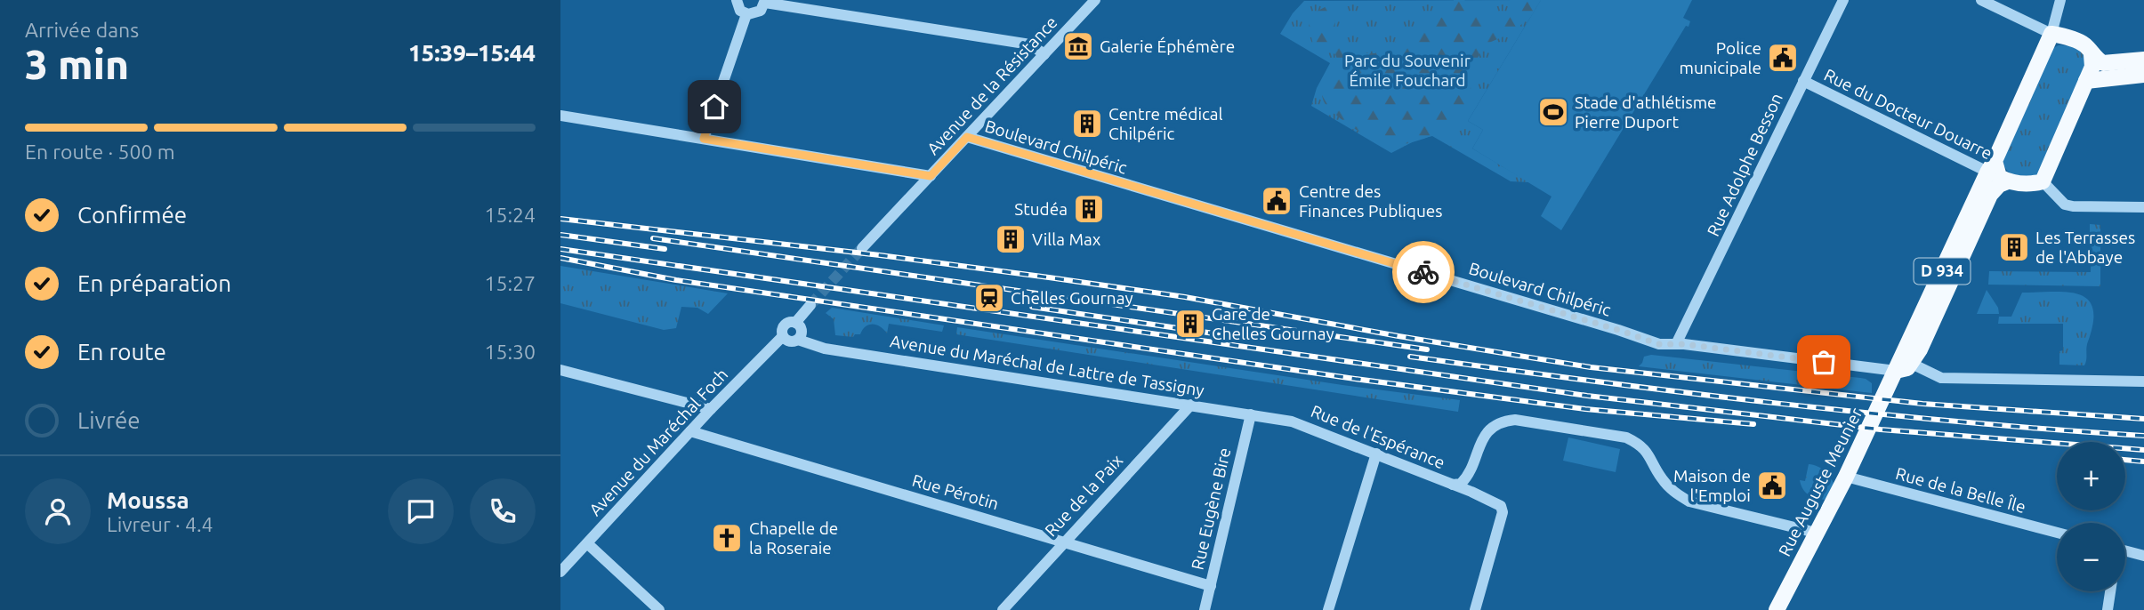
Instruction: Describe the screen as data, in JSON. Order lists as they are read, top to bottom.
{
  "streets": {
    "main road": ["D 934", "Rue Auguste Meunier"],
    "street": [
      "Avenue de la Résistance",
      "Rue du Docteur Douarre",
      "Boulevard Chilpéric",
      "Rue Adolphe Besson",
      "Avenue du Maréchal de Lattre de Tassigny",
      "Rue de l'Espérance",
      "Avenue du Maréchal Foch",
      "Rue de la Belle Île",
      "Rue Pérotin",
      "Rue de la Paix",
      "Rue Eugène Bire"
    ]
  },
  "crossings": [
    ["Avenue de la Résistance", "Boulevard Chilpéric"],
    ["Rue du Docteur Douarre", "Rue Adolphe Besson"],
    ["Rue du Docteur Douarre", "D 934"],
    ["Boulevard Chilpéric", "Rue Adolphe Besson"],
    ["Boulevard Chilpéric", "D 934"],
    ["Boulevard Chilpéric", "Rue Auguste Meunier"],
    ["D 934", "Rue Auguste Meunier"],
    ["Avenue du Maréchal de Lattre de Tassigny", "Rue de l'Espérance"],
    ["Avenue du Maréchal de Lattre de Tassigny", "Avenue du Maréchal Foch"],
    ["Avenue du Maréchal de Lattre de Tassigny", "Rue de la Paix"],
    ["Avenue du Maréchal de Lattre de Tassigny", "Rue Eugène Bire"],
    ["Avenue du Maréchal Foch", "Rue Pérotin"],
    ["Rue Auguste Meunier", "Rue de la Belle Île"],
    ["Rue Pérotin", "Rue de la Paix"],
    ["Rue Pérotin", "Rue Eugène Bire"]
  ],
  "parks": ["Parc du Souvenir Émile Fouchard"],
  "places": {
    "museum": ["Galerie Éphémère"],
    "public building": ["Police municipale", "Centre des Finances Publiques", "Maison de l'Emploi"],
    "sports": ["Stade d'athlétisme Pierre Duport"],
    "building": [
      "Centre médical Chilpéric",
      "Studéa",
      "Villa Max",
      "Les Terrasses de l'Abbaye",
      "Gare de Chelles Gournay"
    ],
    "station": ["Chelles Gournay"],
    "church": ["Chapelle de la Roseraie"]
  },
  "page": {
    "heading": ["3 min", "Arrivée dans", "15:39–15:44"],
    "panel": ["Moussa", "Livreur · 4.4"],
    "bar": "En route · 500 m",
    "list": [
      ["Confirmée", "15:24"],
      ["En préparation", "15:27"],
      ["En route", "15:30"],
      "Livrée"
    ],
    "map_buttons": ["+", "−"]
  }
}
